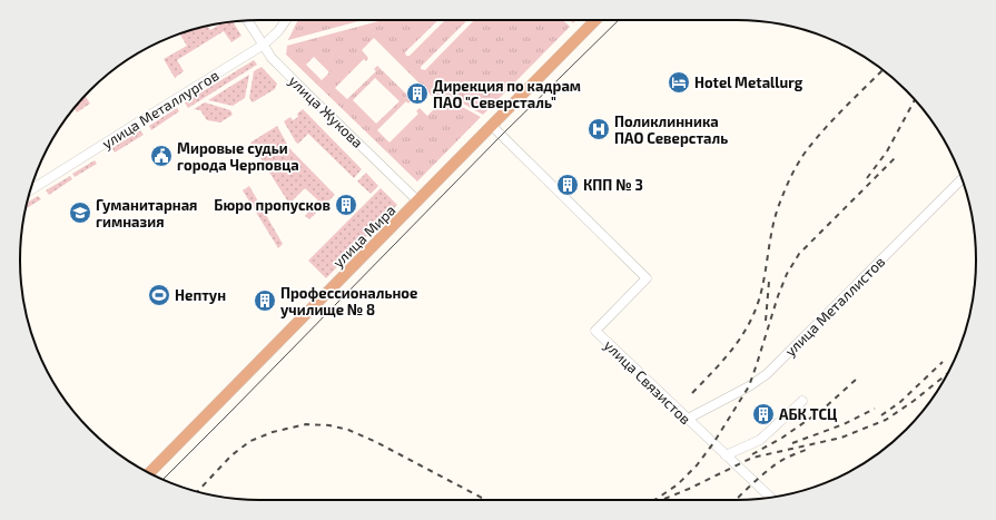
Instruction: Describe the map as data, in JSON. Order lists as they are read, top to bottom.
{
  "streets": {
    "main road": ["улица Мира"],
    "street": [
      "улица Металлургов",
      "улица Жукова",
      "улица Металлистов",
      "улица Связистов"
    ]
  },
  "crossings": [
    ["улица Металлургов", "улица Жукова"],
    ["улица Жукова", "улица Мира"],
    ["улица Мира", "улица Связистов"],
    ["улица Металлистов", "улица Связистов"]
  ],
  "places": {
    "hotel": ["Hotel Metallurg"],
    "building": [
      "Дирекция по кадрам ПАО \"Северсталь\"",
      "КПП № 3",
      "Бюро пропусков",
      "Профессиональное училище № 8",
      "АБК ТСЦ"
    ],
    "hospital": ["Поликлинника ПАО Северсталь"],
    "public building": ["Мировые судьи города Черповца"],
    "school or university": ["Гуманитарная гимназия"],
    "sports": ["Нептун"]
  }
}
